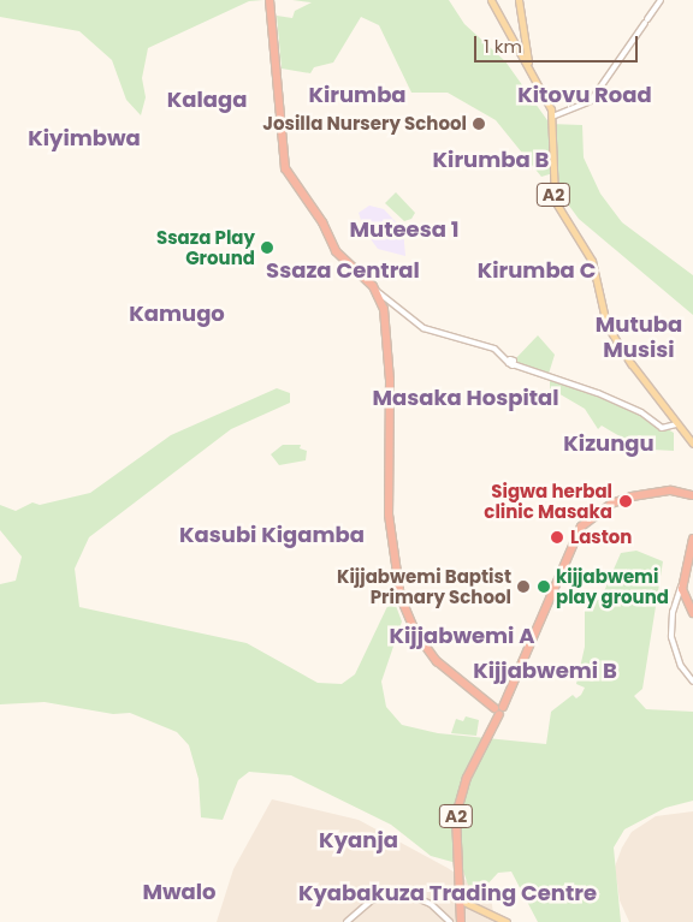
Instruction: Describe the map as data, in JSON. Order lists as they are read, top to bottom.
{
  "streets": {
    "highway": ["A2"]
  },
  "districts": [
    "Kirumba",
    "Kitovu Road",
    "Kalaga",
    "Kiyimbwa",
    "Kirumba B",
    "Muteesa 1",
    "Ssaza Central",
    "Kirumba C",
    "Kamugo",
    "Mutuba Musisi",
    "Masaka Hospital",
    "Kizungu",
    "Kasubi Kigamba",
    "Kijjabwemi A",
    "Kijjabwemi B",
    "Kyanja",
    "Mwalo",
    "Kyabakuza Trading Centre"
  ],
  "places": [
    "Josilla Nursery School",
    "Ssaza Play Ground",
    "Sigwa herbal clinic Masaka",
    "Laston",
    "Kijjabwemi Baptist Primary School",
    "kijjabwemi play ground"
  ],
  "scale_bar": "1 km"
}
